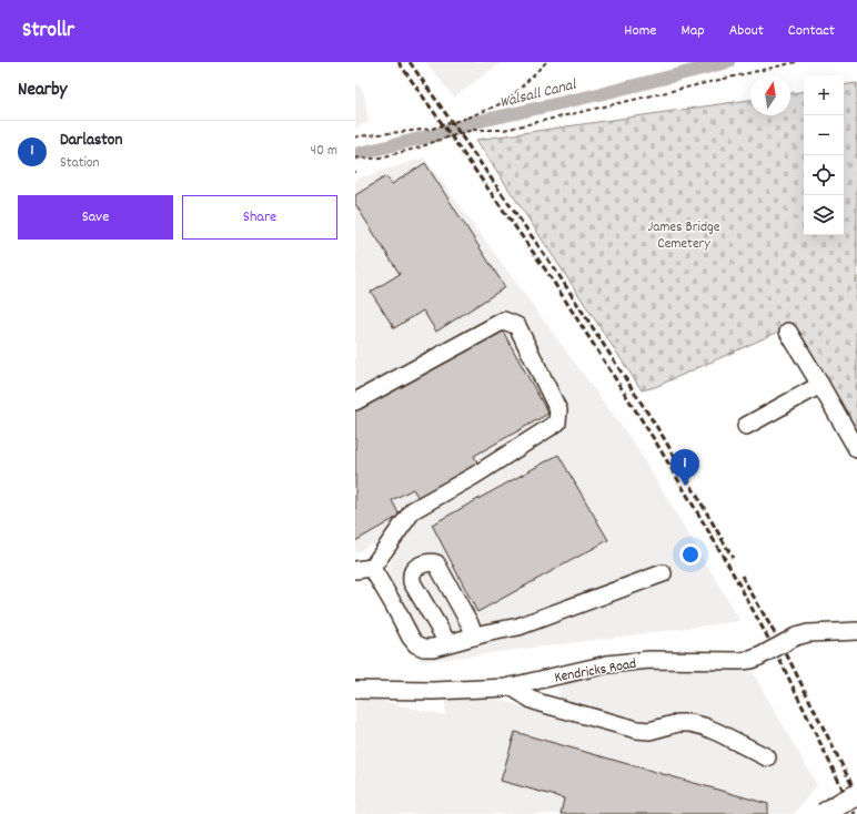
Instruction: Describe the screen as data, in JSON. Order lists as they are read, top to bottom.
{
  "streets": {
    "street": ["Kendricks Road"]
  },
  "water": ["Walsall Canal"],
  "parks": ["James Bridge Cemetery"],
  "north": "top",
  "page": {
    "header": "Strollr",
    "nav": [
      "Home",
      "Map",
      "About",
      "Contact"
    ],
    "heading": "Nearby",
    "map_buttons": ["+", "−"],
    "list": [
      {
        "mark": "1",
        "name": "Darlaston",
        "note": "Station",
        "value": "40 m"
      }
    ],
    "buttons": ["Save", "Share"],
    "pins": "1"
  }
}
